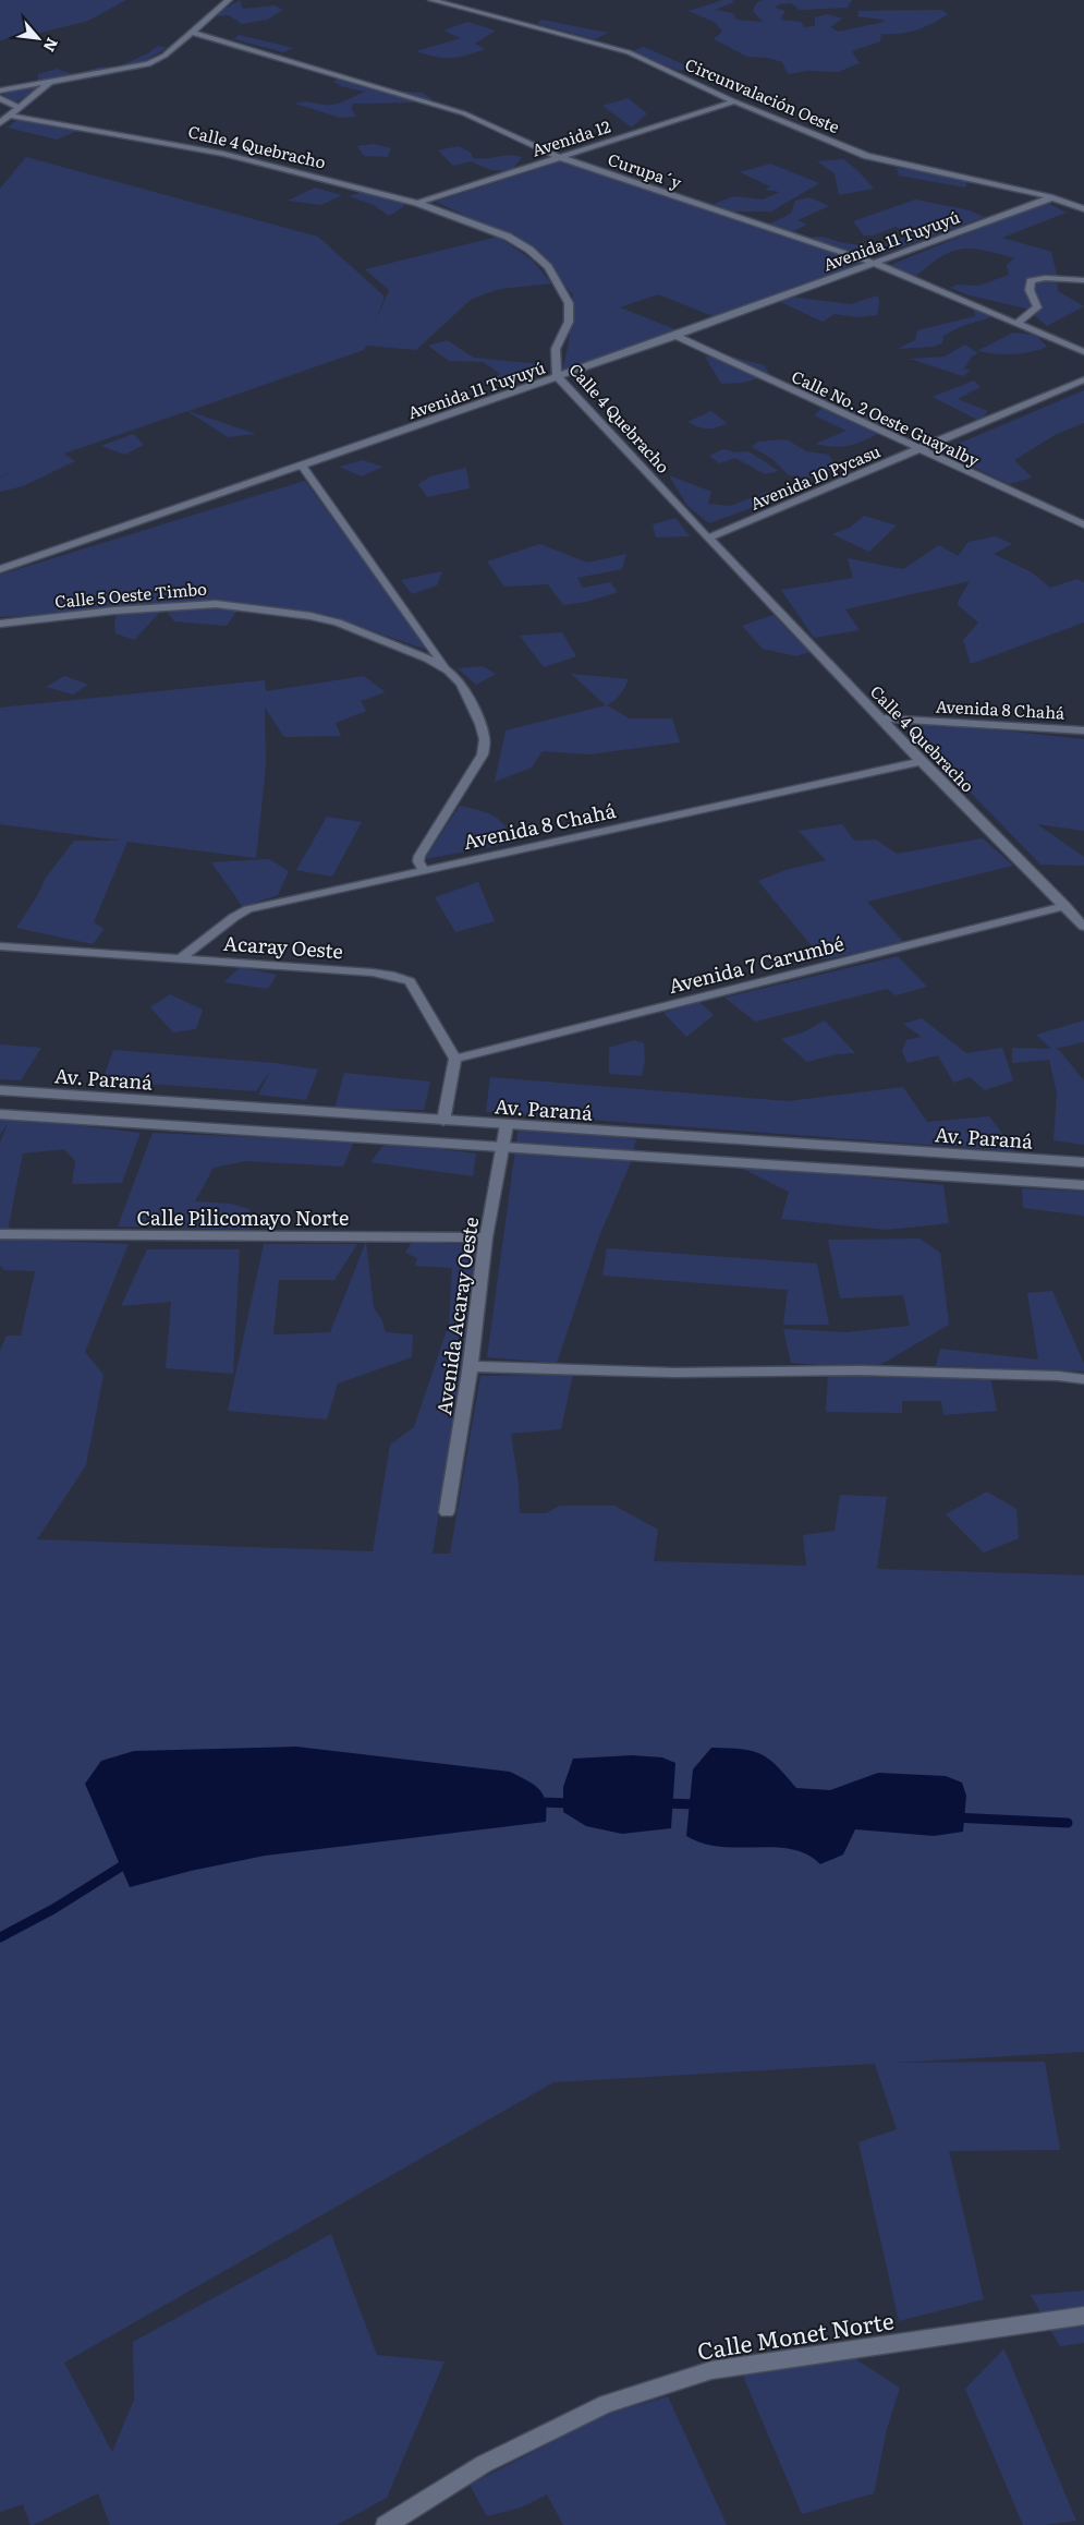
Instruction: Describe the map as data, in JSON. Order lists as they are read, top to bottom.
{
  "streets": {
    "street": [
      "Circunvalación Oeste",
      "Avenida 12",
      "Calle 4 Quebracho",
      "Curupa´y",
      "Avenida 11 Tuyuyú",
      "Calle No. 2 Oeste Guayalby",
      "Avenida 10 Pycasu",
      "Calle 5 Oeste Timbo",
      "Avenida 8 Chahá",
      "Acaray Oeste",
      "Avenida 7 Carumbé",
      "Av. Paraná",
      "Calle Pilicomayo Norte",
      "Avenida Acaray Oeste",
      "Calle Monet Norte"
    ]
  },
  "crossings": [
    ["Circunvalación Oeste", "Avenida 12"],
    ["Circunvalación Oeste", "Avenida 11 Tuyuyú"],
    ["Avenida 12", "Calle 4 Quebracho"],
    ["Avenida 12", "Curupa´y"],
    ["Calle 4 Quebracho", "Avenida 11 Tuyuyú"],
    ["Calle 4 Quebracho", "Avenida 10 Pycasu"],
    ["Calle 4 Quebracho", "Avenida 8 Chahá"],
    ["Calle 4 Quebracho", "Avenida 7 Carumbé"],
    ["Curupa´y", "Avenida 11 Tuyuyú"],
    ["Avenida 11 Tuyuyú", "Calle No. 2 Oeste Guayalby"],
    ["Calle No. 2 Oeste Guayalby", "Avenida 10 Pycasu"],
    ["Calle 5 Oeste Timbo", "Avenida 8 Chahá"],
    ["Avenida 8 Chahá", "Acaray Oeste"],
    ["Acaray Oeste", "Avenida 7 Carumbé"],
    ["Av. Paraná", "Avenida Acaray Oeste"],
    ["Calle Pilicomayo Norte", "Avenida Acaray Oeste"]
  ],
  "north": "bottom right"
}
